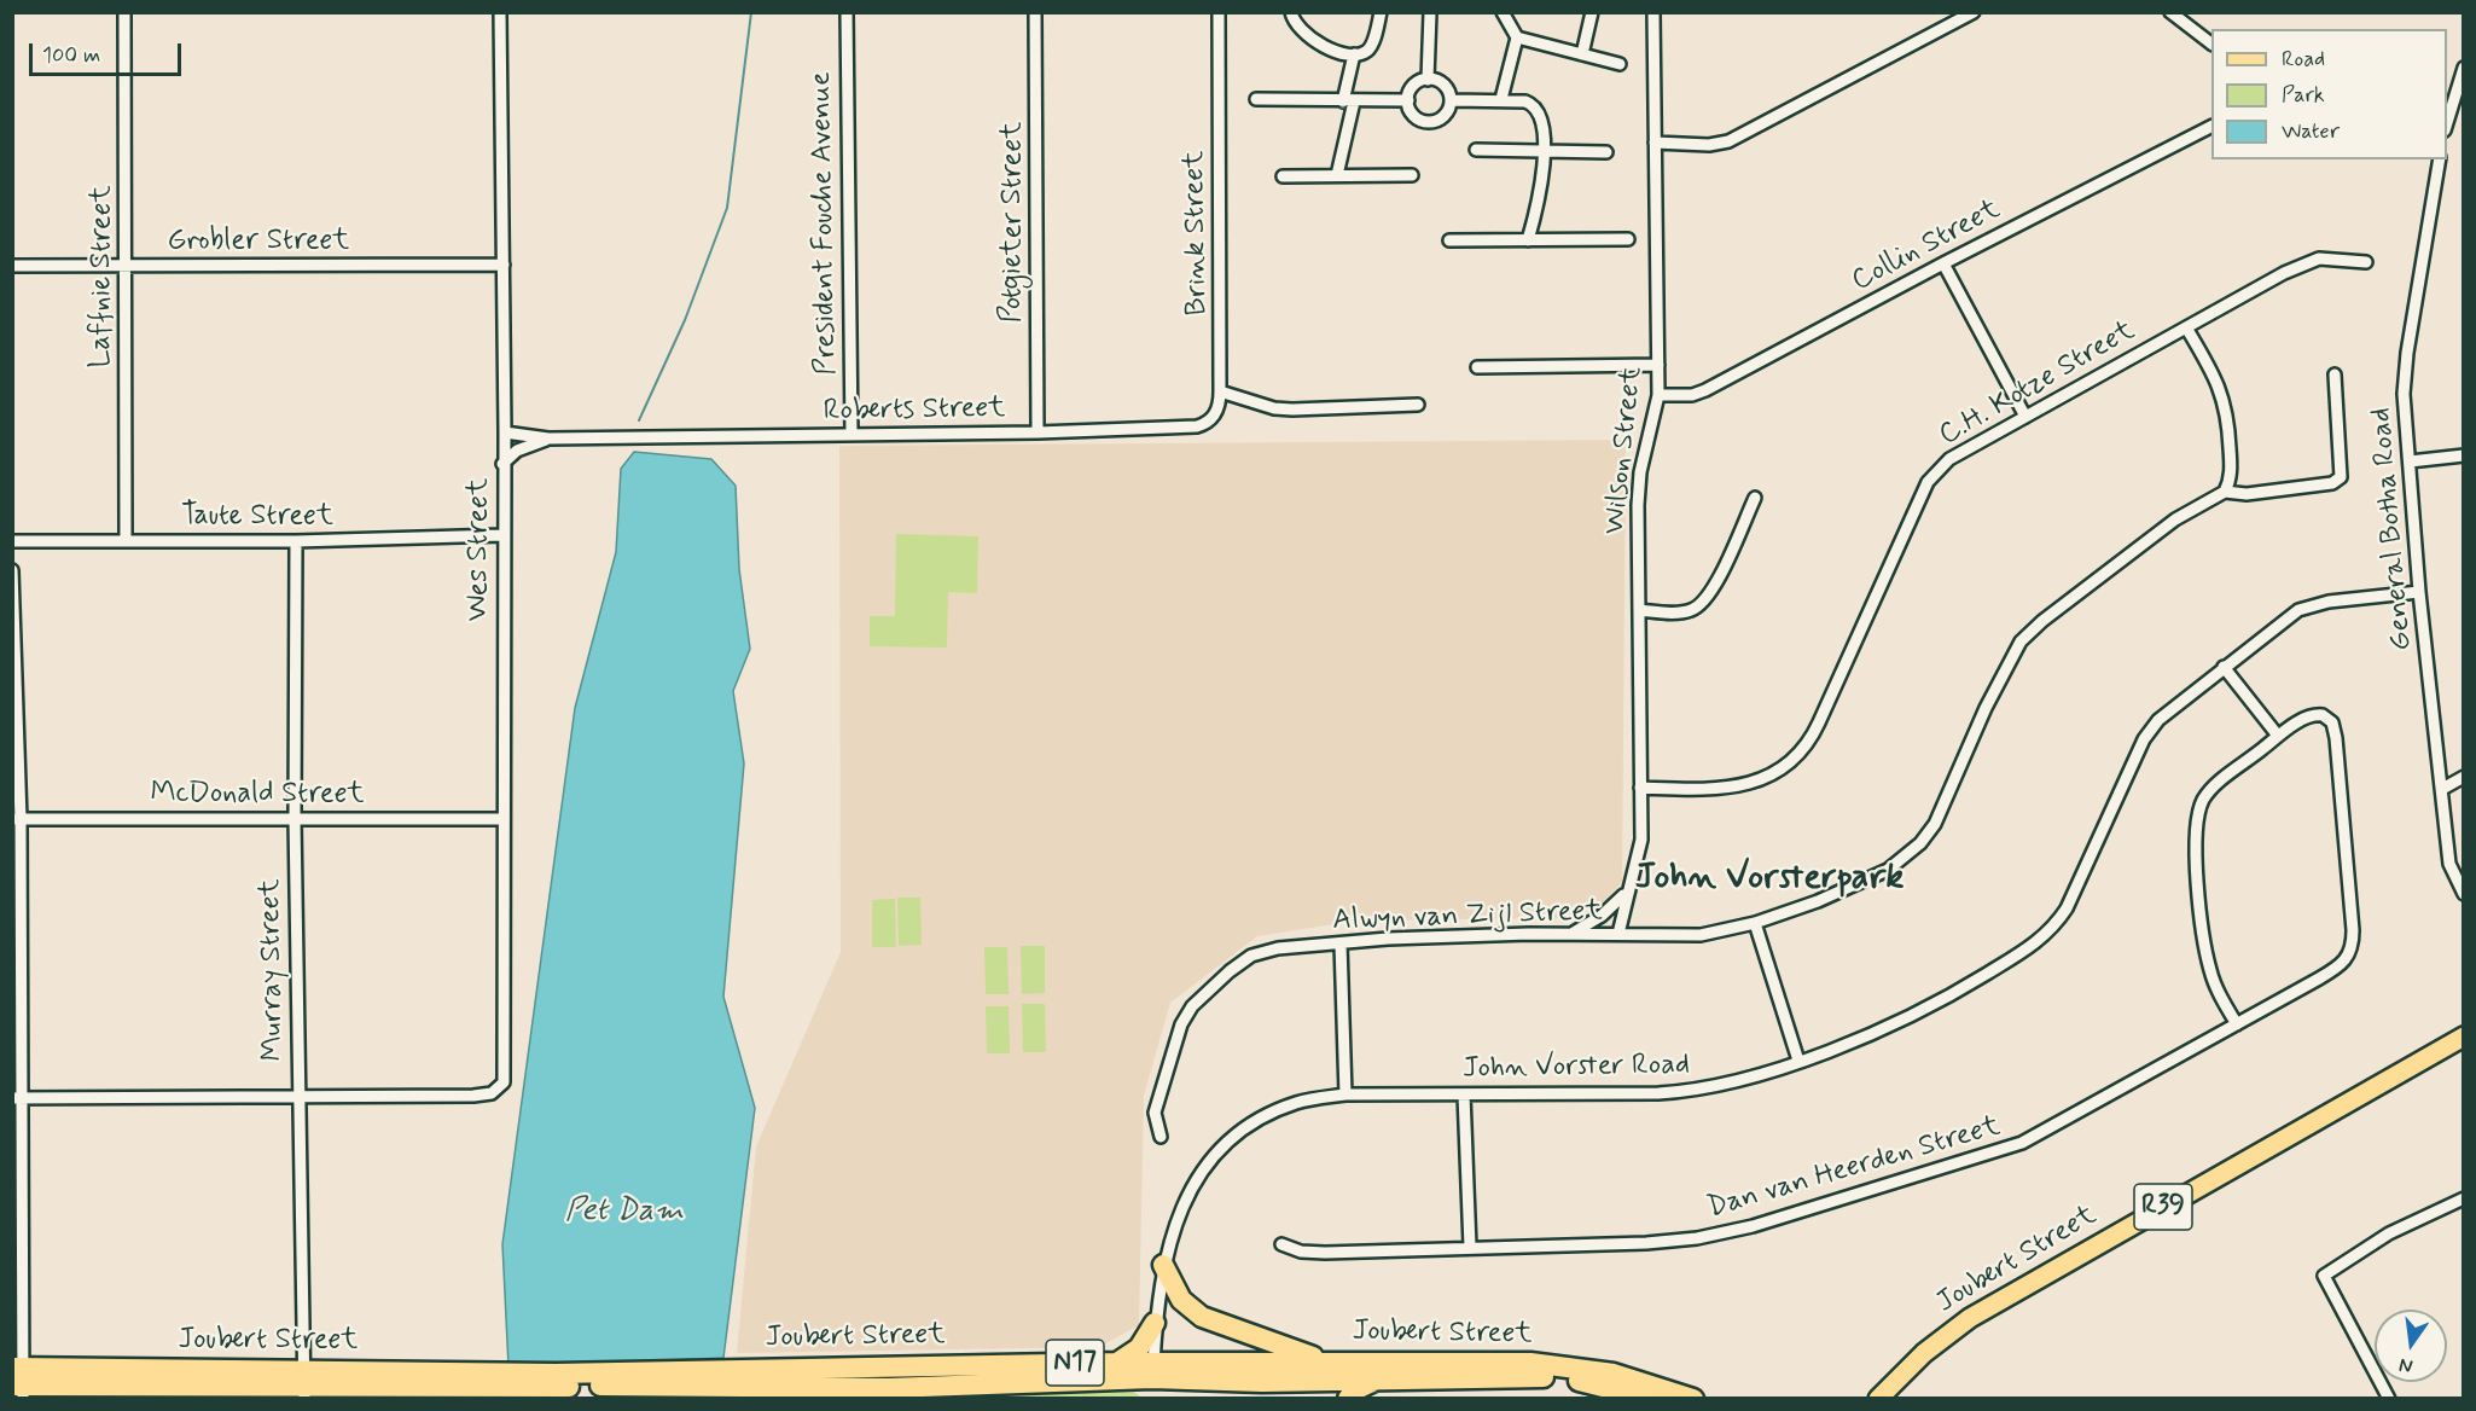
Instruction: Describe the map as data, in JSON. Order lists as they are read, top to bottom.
{
  "streets": {
    "highway": ["Joubert Street", "N17"],
    "main road": ["R39"],
    "street": [
      "Potgieter Street",
      "President Fouche Avenue",
      "Brink Street",
      "Grobler Street",
      "Collin Street",
      "Laffnie Street",
      "C.H. Kotze Street",
      "Roberts Street",
      "Wilson Street",
      "Taute Street",
      "General Botha Road",
      "Wes Street",
      "McDonald Street",
      "Alwyn van Zijl Street",
      "Murray Street",
      "John Vorster Road",
      "Dan van Heerden Street"
    ]
  },
  "crossings": [
    ["Potgieter Street", "Roberts Street"],
    ["President Fouche Avenue", "Roberts Street"],
    ["Brink Street", "Roberts Street"],
    ["Grobler Street", "Laffnie Street"],
    ["Grobler Street", "Wes Street"],
    ["Collin Street", "Wilson Street"],
    ["Laffnie Street", "Taute Street"],
    ["C.H. Kotze Street", "Wilson Street"],
    ["Wilson Street", "Alwyn van Zijl Street"],
    ["Taute Street", "Wes Street"],
    ["Taute Street", "Murray Street"],
    ["General Botha Road", "John Vorster Road"],
    ["Wes Street", "McDonald Street"],
    ["Wes Street", "Murray Street"],
    ["McDonald Street", "Murray Street"],
    ["Murray Street", "Joubert Street"],
    ["John Vorster Road", "Joubert Street"]
  ],
  "districts": ["John Vorsterpark"],
  "water": ["Pet Dam"],
  "legend": ["Road", "Park", "Water"],
  "scale_bar": "100 m",
  "north": "bottom"
}
